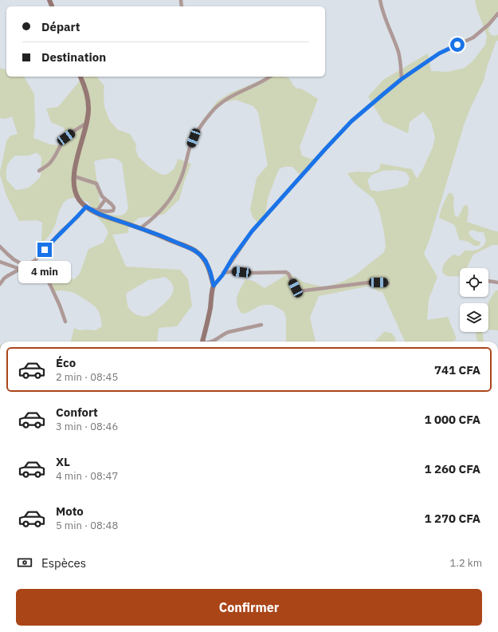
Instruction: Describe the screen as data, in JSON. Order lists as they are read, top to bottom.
{
  "page": {
    "banner": ["Départ", "Destination"],
    "bubble": "4 min",
    "list": [
      {
        "name": "Éco",
        "note": "2 min · 08:45",
        "value": "741 CFA"
      },
      {
        "name": "Confort",
        "note": "3 min · 08:46",
        "value": "1 000 CFA"
      },
      {
        "name": "XL",
        "note": "4 min · 08:47",
        "value": "1 260 CFA"
      },
      {
        "name": "Moto",
        "note": "5 min · 08:48",
        "value": "1 270 CFA"
      }
    ],
    "pay": ["Espèces", "1.2 km"],
    "buttons": "Confirmer"
  }
}
